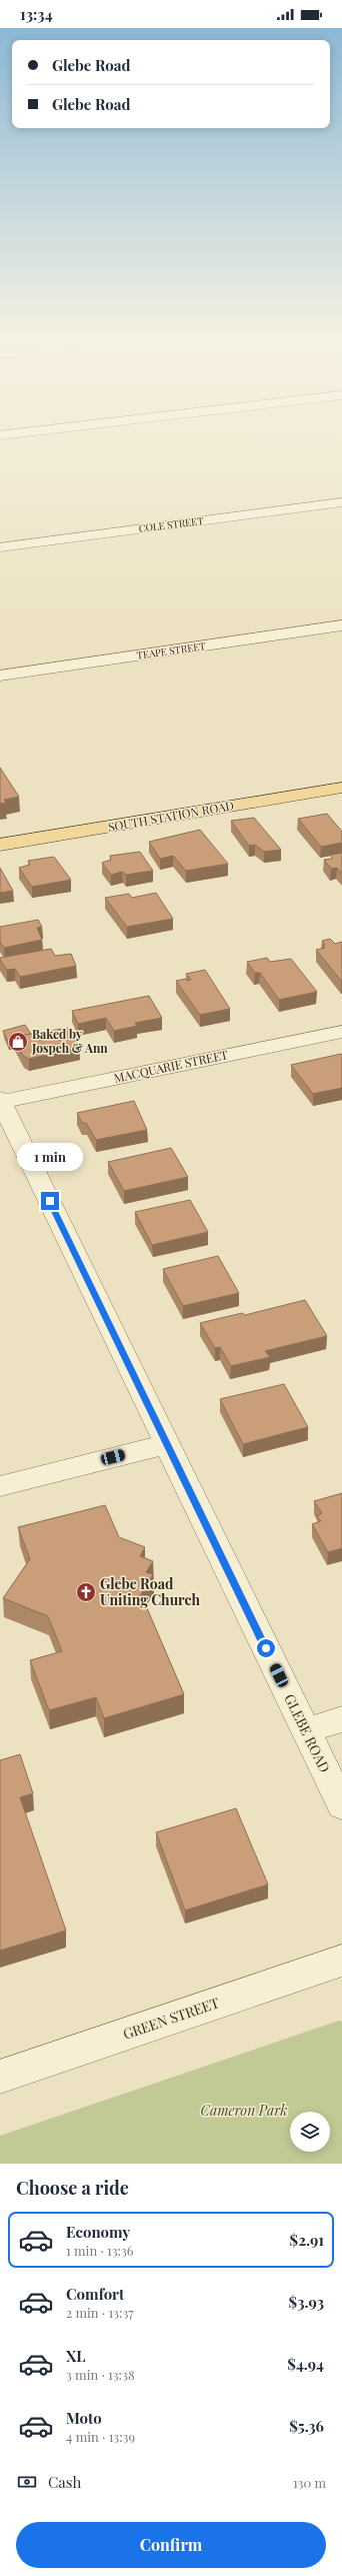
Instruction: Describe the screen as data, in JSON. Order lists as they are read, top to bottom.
{
  "streets": {
    "main road": ["SOUTH STATION ROAD"],
    "street": [
      "COLE STREET",
      "TEAPE STREET",
      "MACQUARIE STREET",
      "GLEBE ROAD",
      "GREEN STREET"
    ]
  },
  "crossings": [
    ["MACQUARIE STREET", "GLEBE ROAD"]
  ],
  "parks": ["Cameron Park"],
  "places": {
    "shop": ["Baked by Jospeh & Ann"],
    "church": ["Glebe Road Uniting Church"]
  },
  "page": {
    "status": "13:34",
    "banner": ["Glebe Road", "Glebe Road"],
    "bubble": "1 min",
    "heading": "Choose a ride",
    "list": [
      {
        "name": "Economy",
        "note": "1 min · 13:36",
        "value": "$2.91"
      },
      {
        "name": "Comfort",
        "note": "2 min · 13:37",
        "value": "$3.93"
      },
      {
        "name": "XL",
        "note": "3 min · 13:38",
        "value": "$4.94"
      },
      {
        "name": "Moto",
        "note": "4 min · 13:39",
        "value": "$5.36"
      }
    ],
    "pay": ["Cash", "130 m"],
    "buttons": "Confirm"
  }
}
